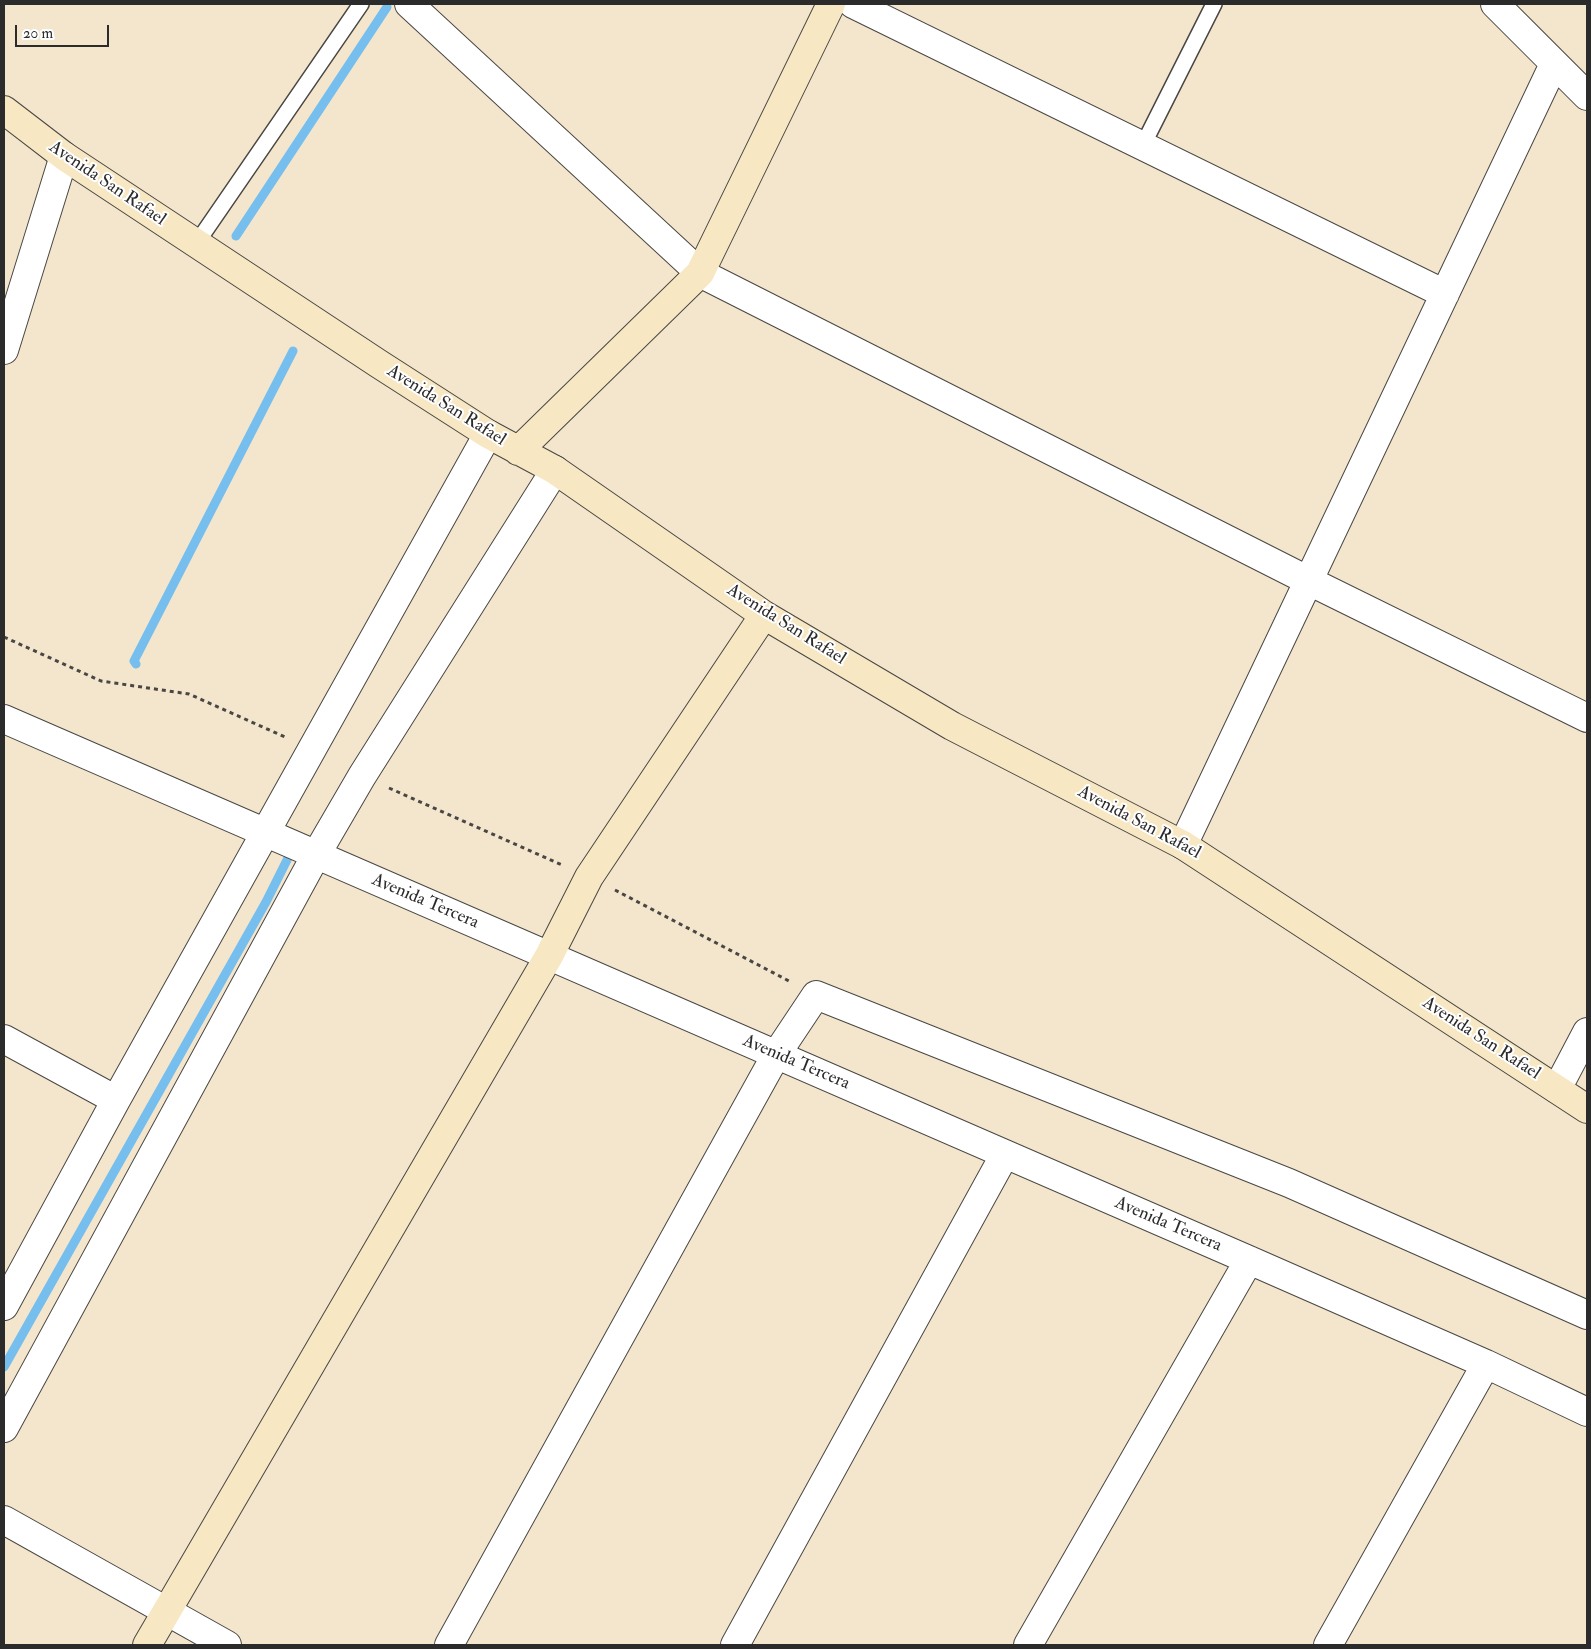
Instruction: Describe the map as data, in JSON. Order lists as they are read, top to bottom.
{
  "streets": {
    "street": ["Avenida San Rafael", "Avenida Tercera"]
  },
  "scale_bar": "20 m"
}
